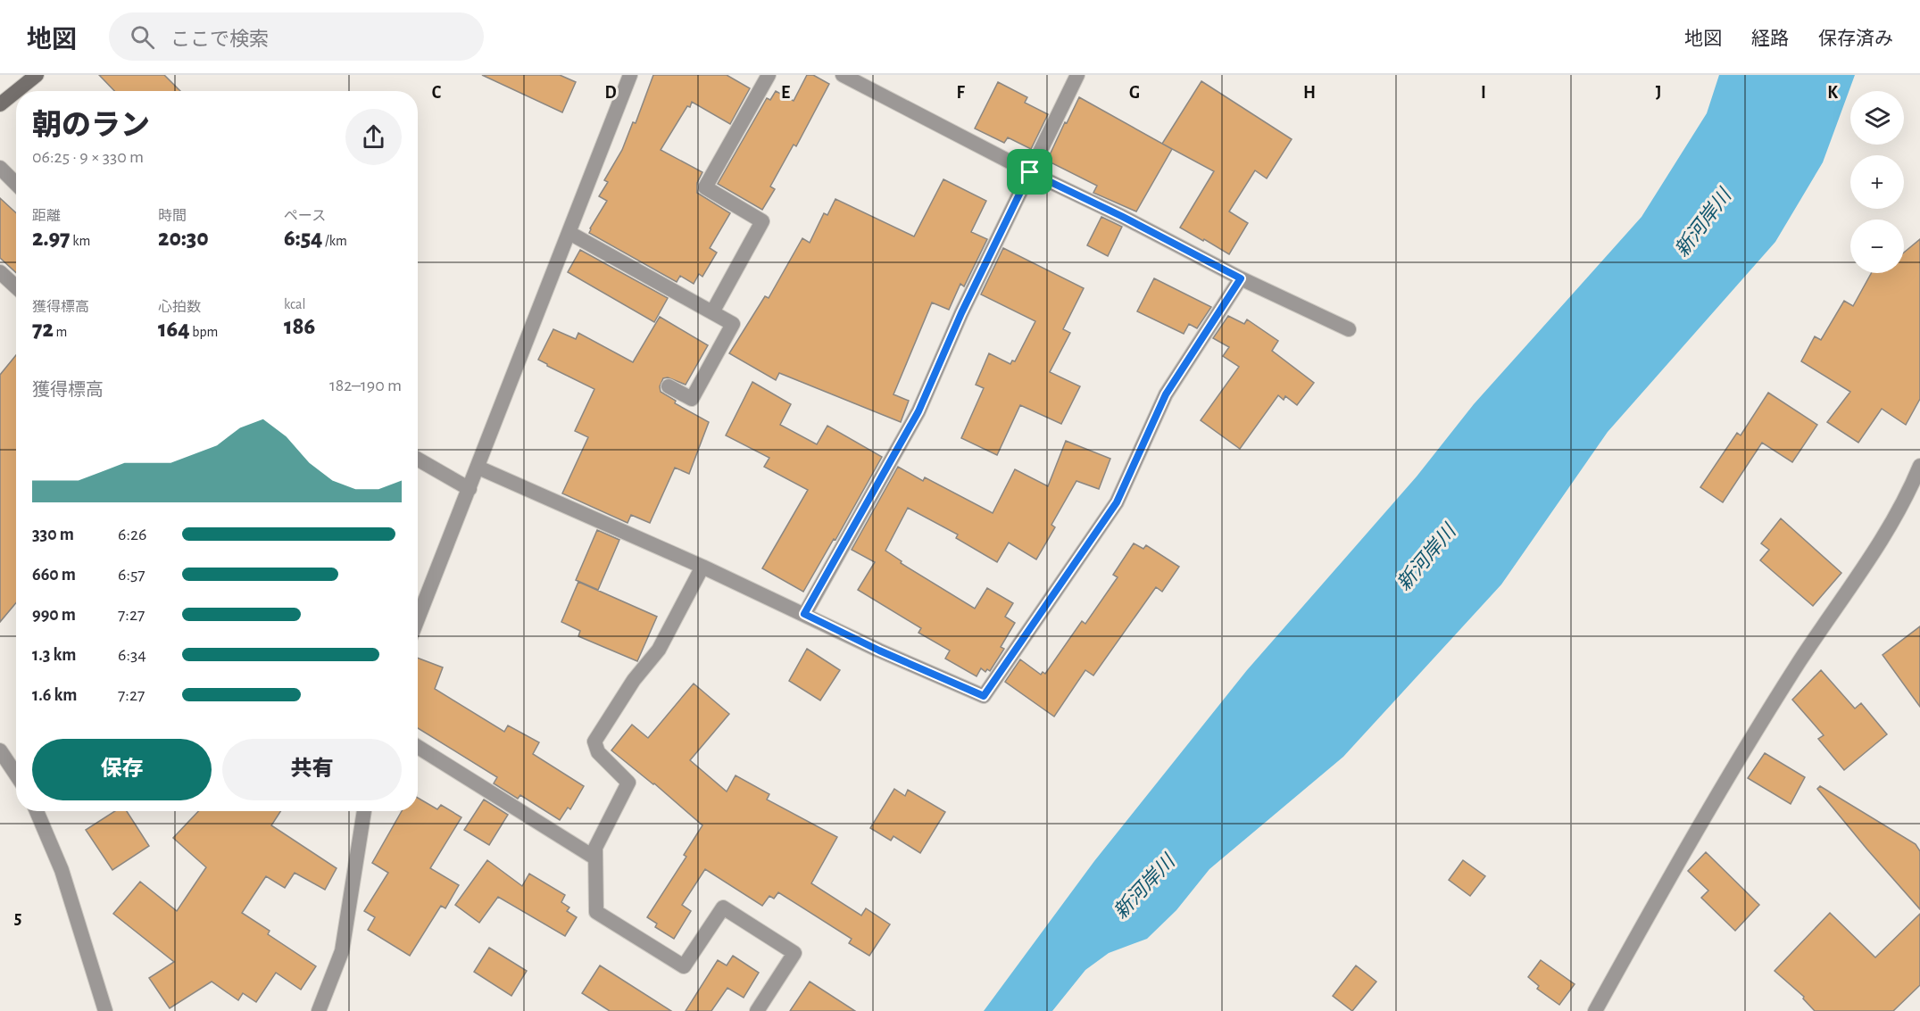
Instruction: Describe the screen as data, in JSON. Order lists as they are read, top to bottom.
{
  "water": ["新河岸川"],
  "page": {
    "header": "地図",
    "search": "ここで検索",
    "nav": ["地図", "経路", "保存済み"],
    "map_buttons": ["+", "−"],
    "heading": ["朝のラン", "06:25 · 9 × 330 m"],
    "stats": [
      ["距離", "2.97 km"],
      ["時間", "20:30"],
      ["ペース", "6:54 /km"],
      ["獲得標高", "72 m"],
      ["心拍数", "164 bpm"],
      ["kcal", "186"]
    ],
    "chart": ["獲得標高", "182–190 m"],
    "list": [
      {
        "name": "330 m",
        "note": "6:26"
      },
      {
        "name": "660 m",
        "note": "6:57"
      },
      {
        "name": "990 m",
        "note": "7:27"
      },
      {
        "name": "1.3 km",
        "note": "6:34"
      },
      {
        "name": "1.6 km",
        "note": "7:27"
      }
    ],
    "buttons": ["保存", "共有"]
  },
  "grid": {
    "columns": [
      "C",
      "D",
      "E",
      "F",
      "G",
      "H",
      "I",
      "J",
      "K"
    ],
    "rows": ["5"]
  }
}
